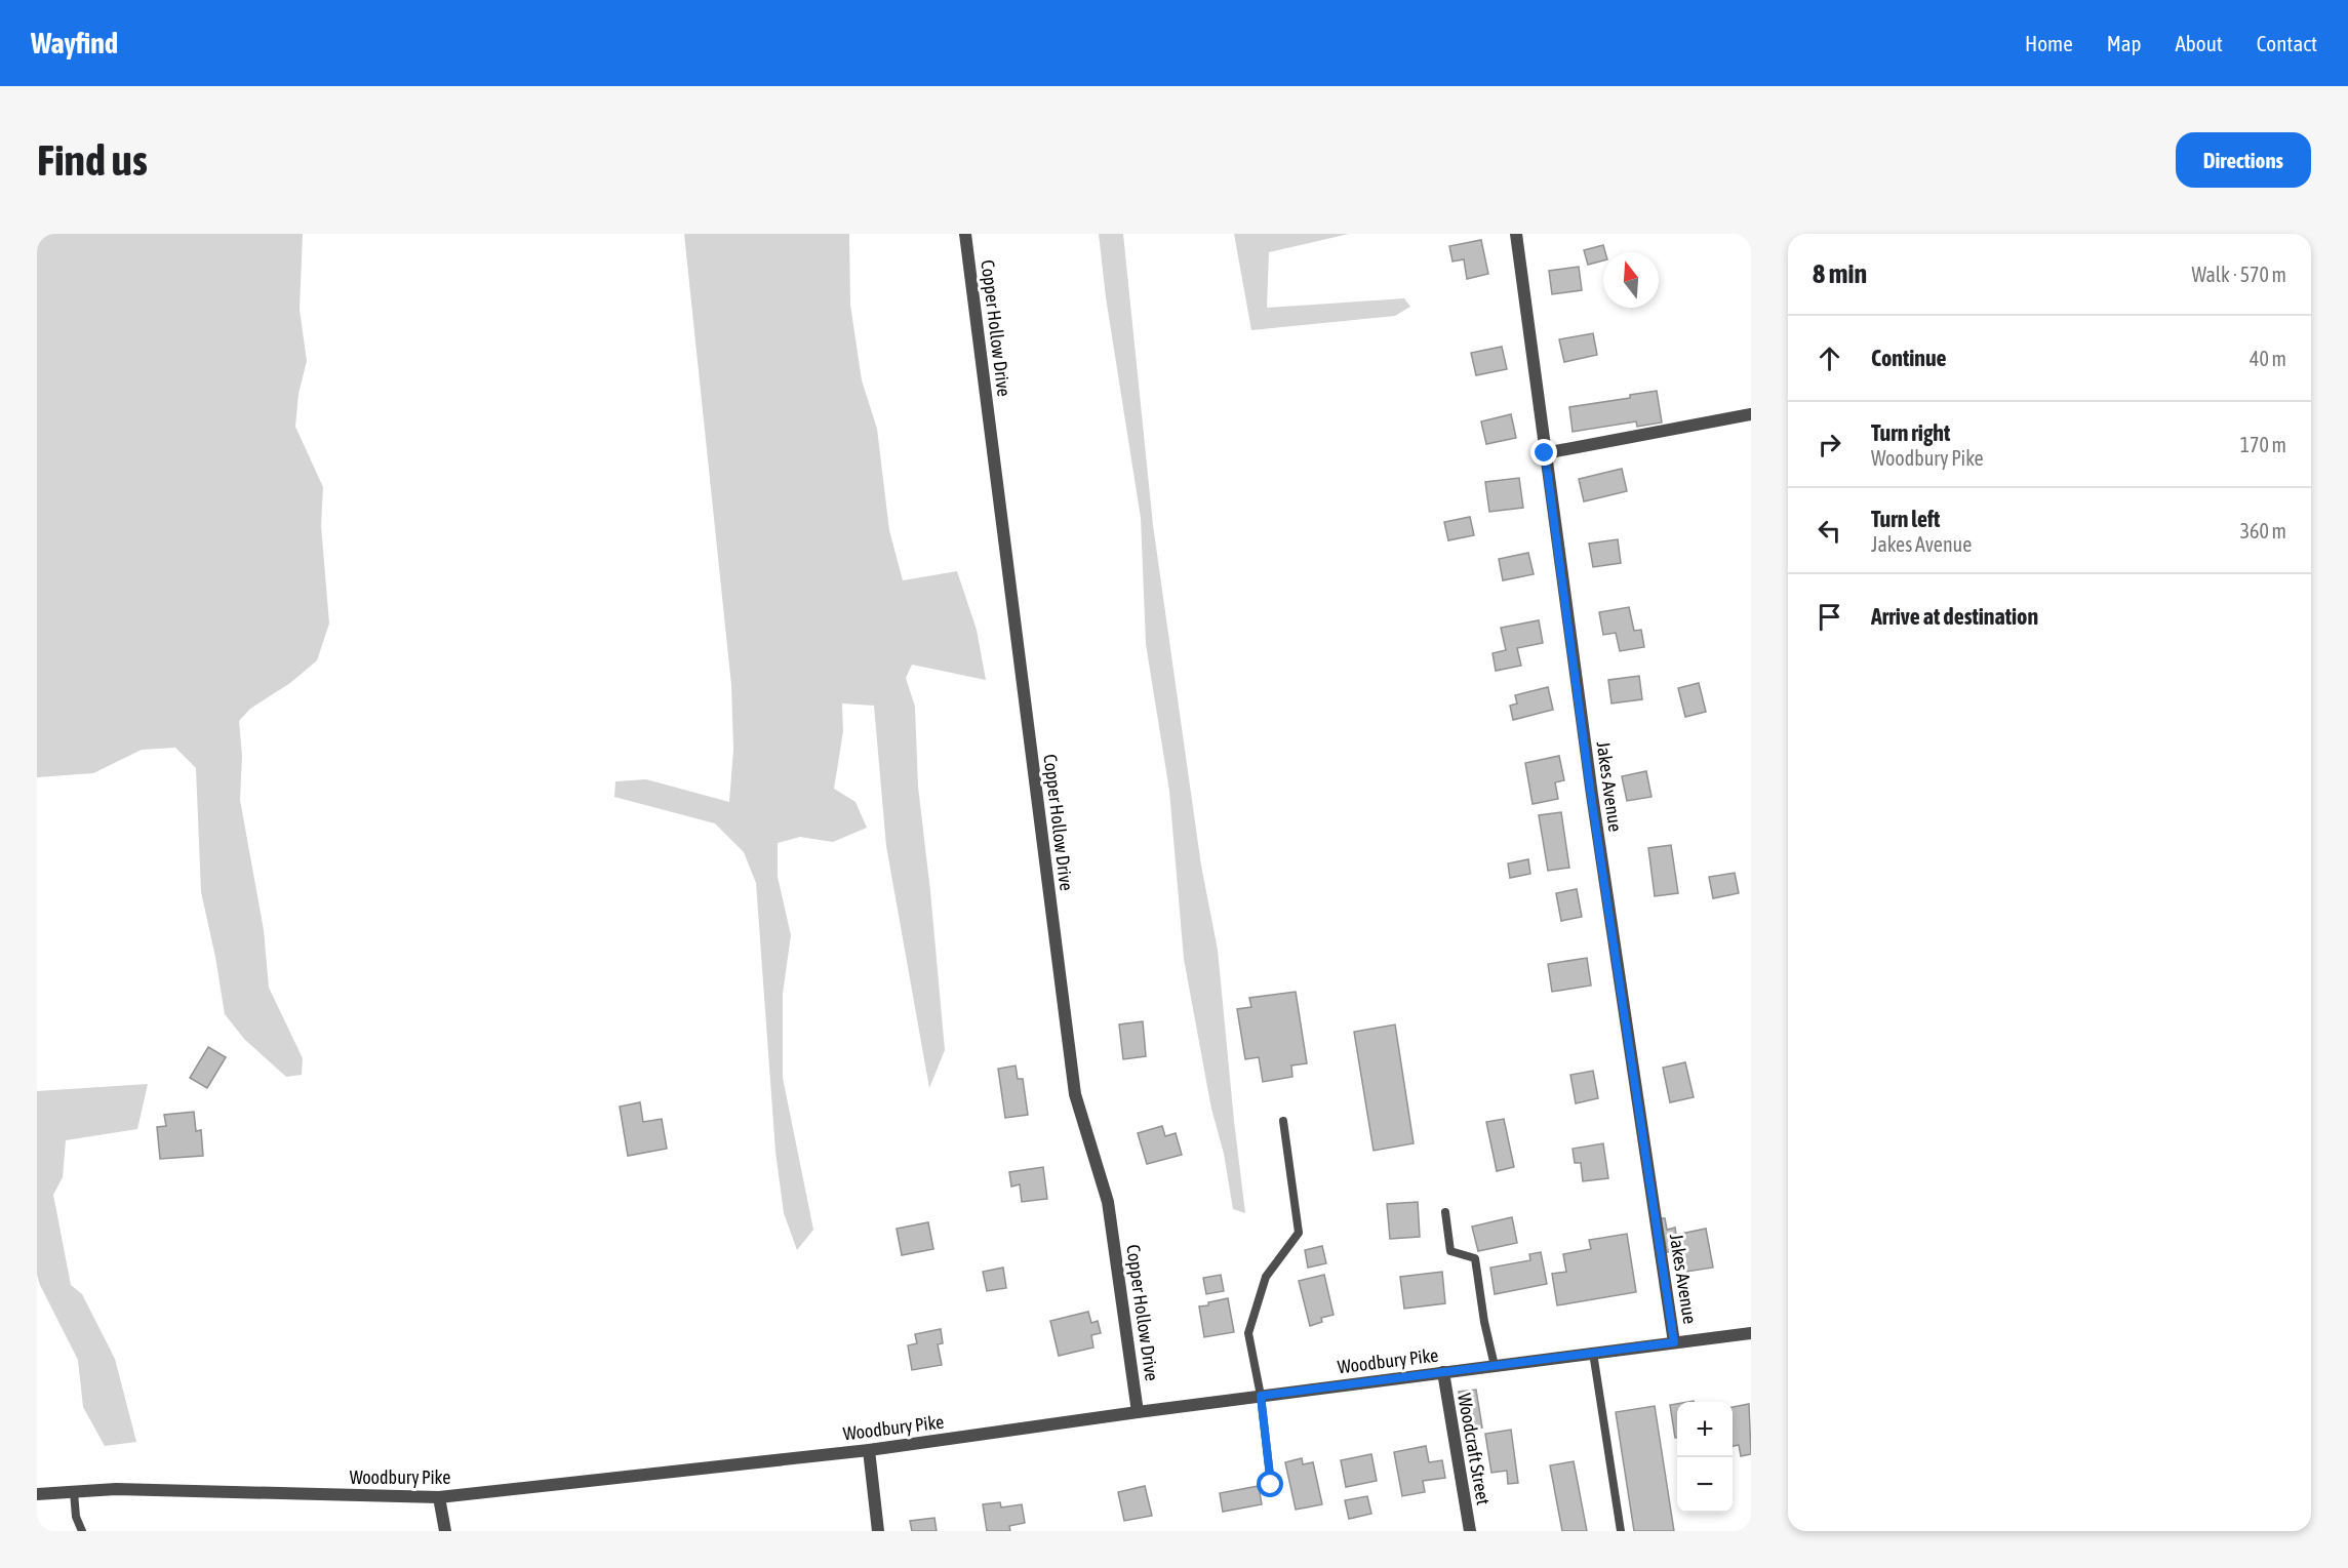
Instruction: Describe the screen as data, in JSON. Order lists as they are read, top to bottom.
{
  "streets": {
    "street": [
      "Copper Hollow Drive",
      "Jakes Avenue",
      "Woodbury Pike",
      "Woodcraft Street"
    ]
  },
  "crossings": [
    ["Copper Hollow Drive", "Woodbury Pike"],
    ["Jakes Avenue", "Woodbury Pike"],
    ["Woodbury Pike", "Woodcraft Street"]
  ],
  "north": "top",
  "page": {
    "header": "Wayfind",
    "nav": [
      "Home",
      "Map",
      "About",
      "Contact"
    ],
    "buttons": "Directions",
    "title": "Find us",
    "heading": ["8 min", "Walk · 570 m"],
    "list": [
      ["Continue", "40 m"],
      ["Turn right", "Woodbury Pike", "170 m"],
      ["Turn left", "Jakes Avenue", "360 m"],
      "Arrive at destination"
    ],
    "map_buttons": ["+", "−"]
  }
}
